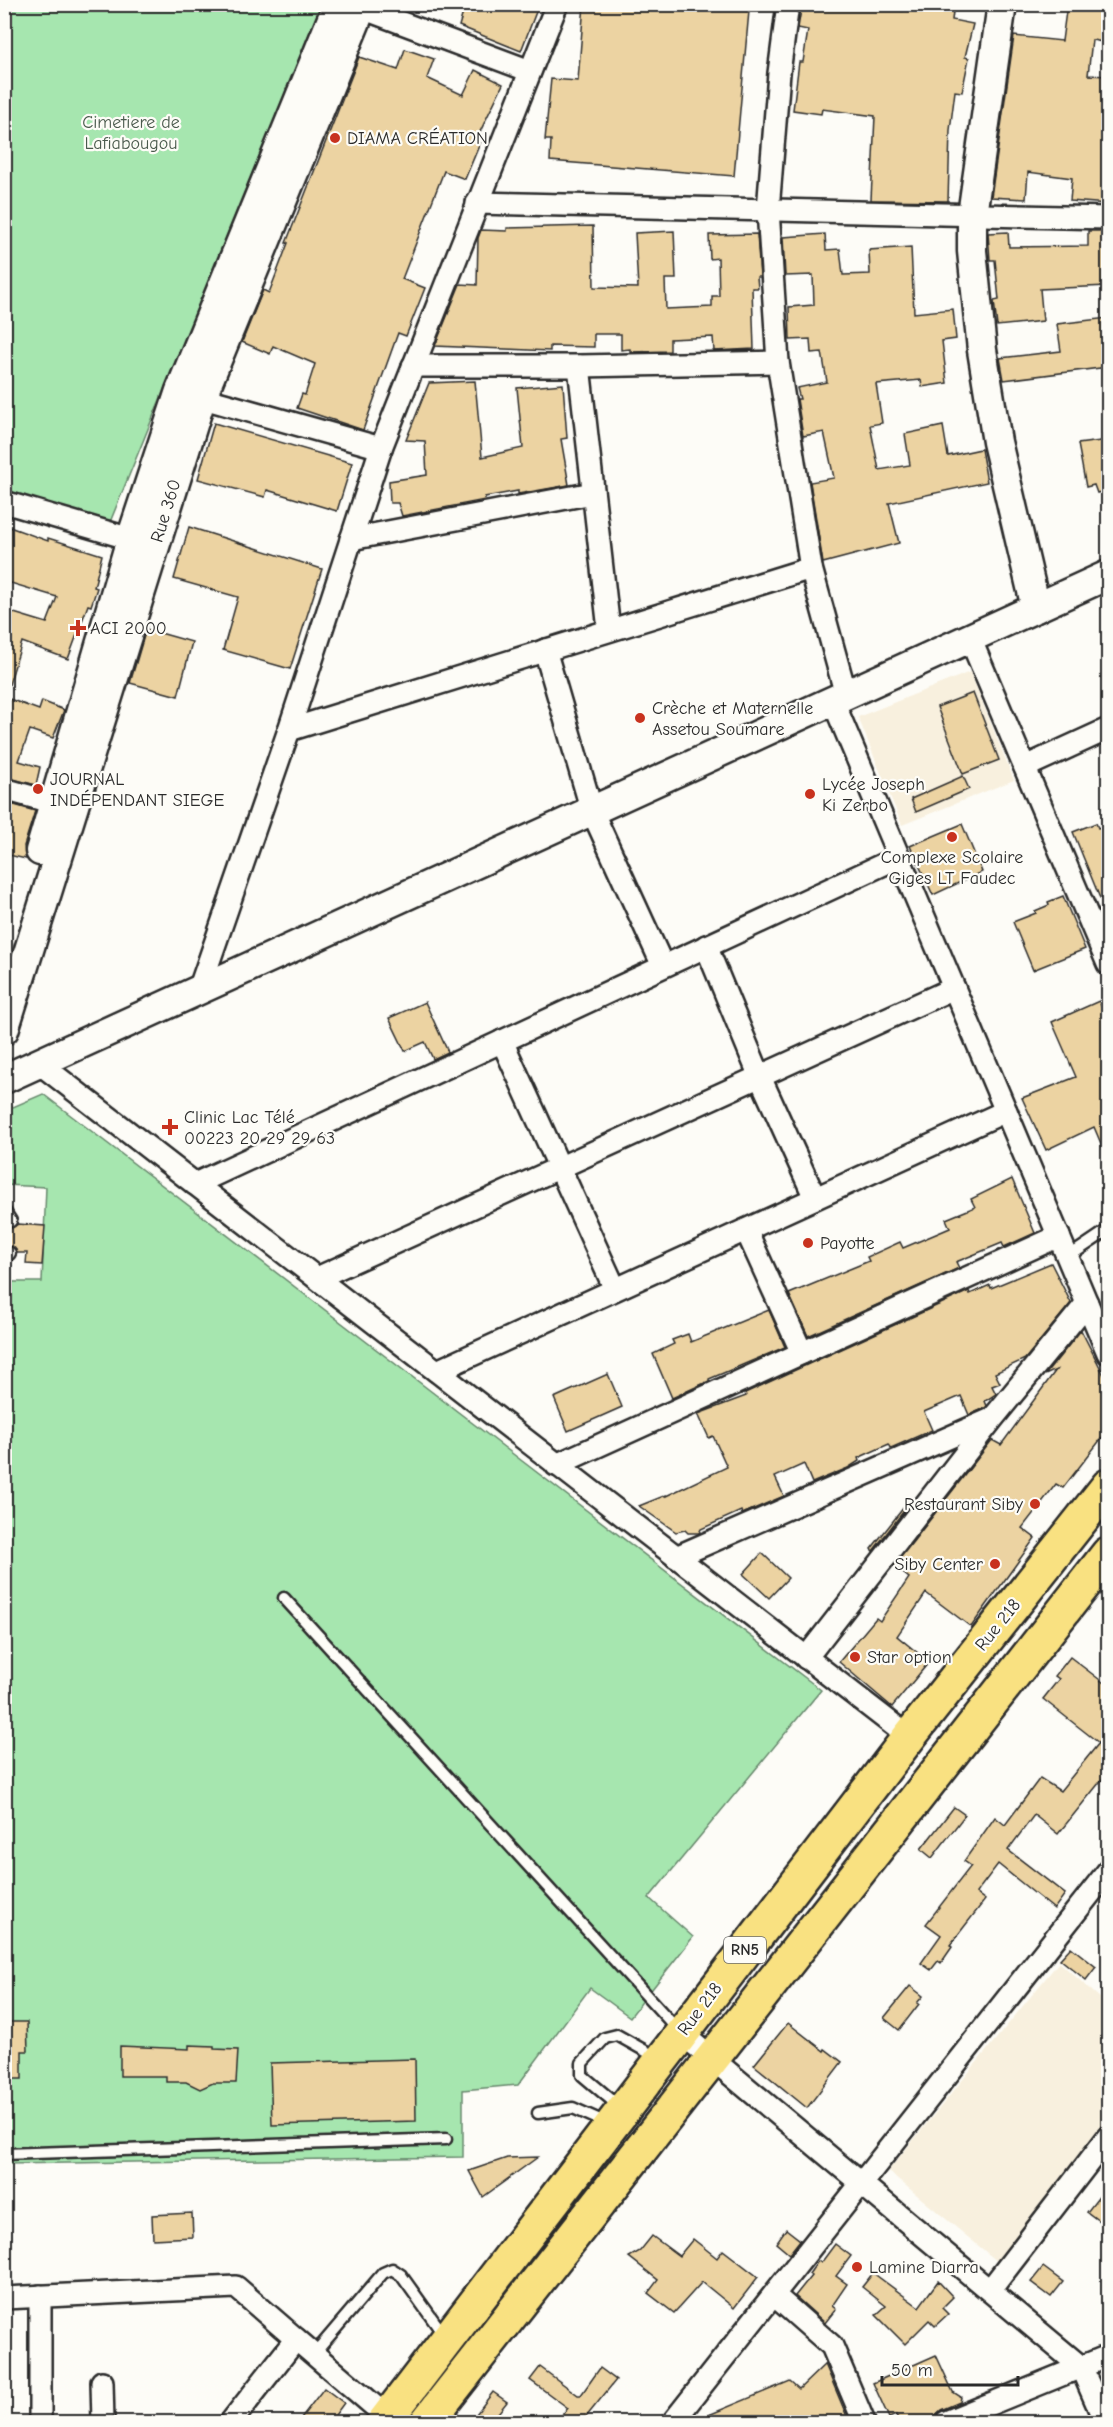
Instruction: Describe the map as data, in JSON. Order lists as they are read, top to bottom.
{
  "streets": {
    "highway": ["Rue 218", "RN5"],
    "street": ["Rue 360"]
  },
  "parks": ["Cimetiere de Lafiabougou"],
  "places": {
    "other": [
      "DIAMA CRÉATION",
      "Crèche et Maternelle Assetou Soumare",
      "JOURNAL INDÉPENDANT SIEGE",
      "Lycée Joseph Ki Zerbo",
      "Complexe Scolaire Giges LT Faudec",
      "Payotte",
      "Restaurant Siby",
      "Siby Center",
      "Star option",
      "Lamine Diarra"
    ],
    "health": ["ACI 2000", "Clinic Lac Télé 00223 20 29 29 63"]
  },
  "scale_bar": "50 m"
}
